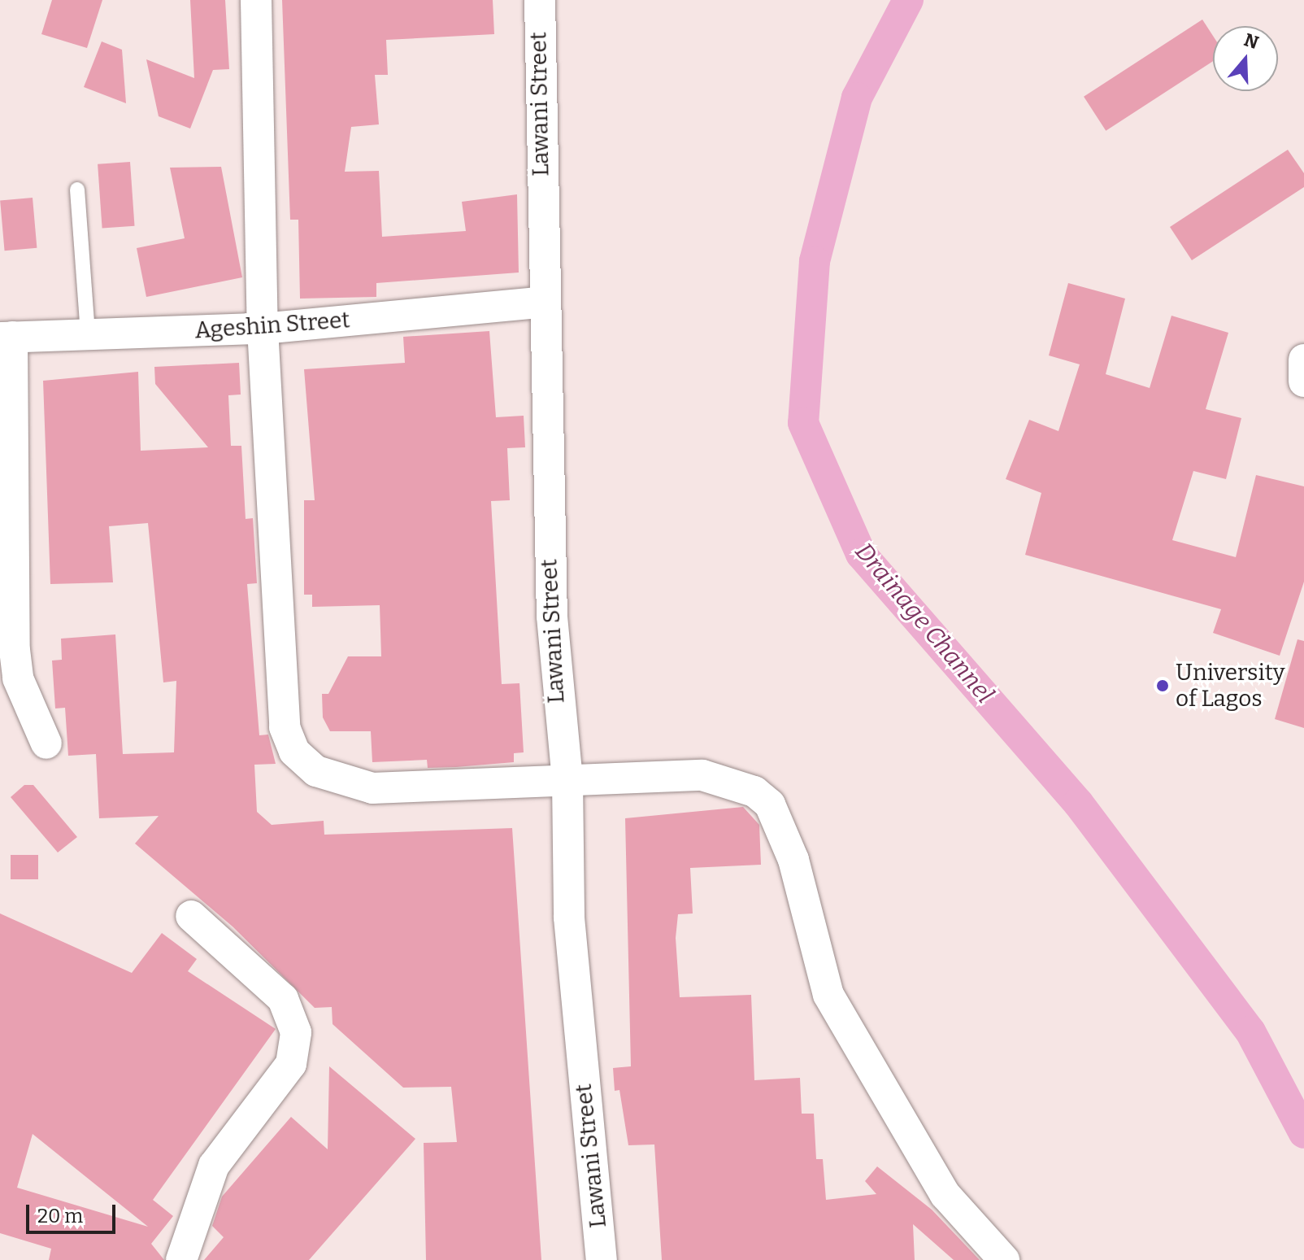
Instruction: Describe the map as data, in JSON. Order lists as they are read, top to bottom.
{
  "streets": {
    "street": ["Lawani Street", "Ageshin Street"]
  },
  "crossings": [
    ["Lawani Street", "Ageshin Street"]
  ],
  "water": ["Drainage Channel"],
  "places": ["University of Lagos"],
  "scale_bar": "20 m",
  "north": "top"
}
